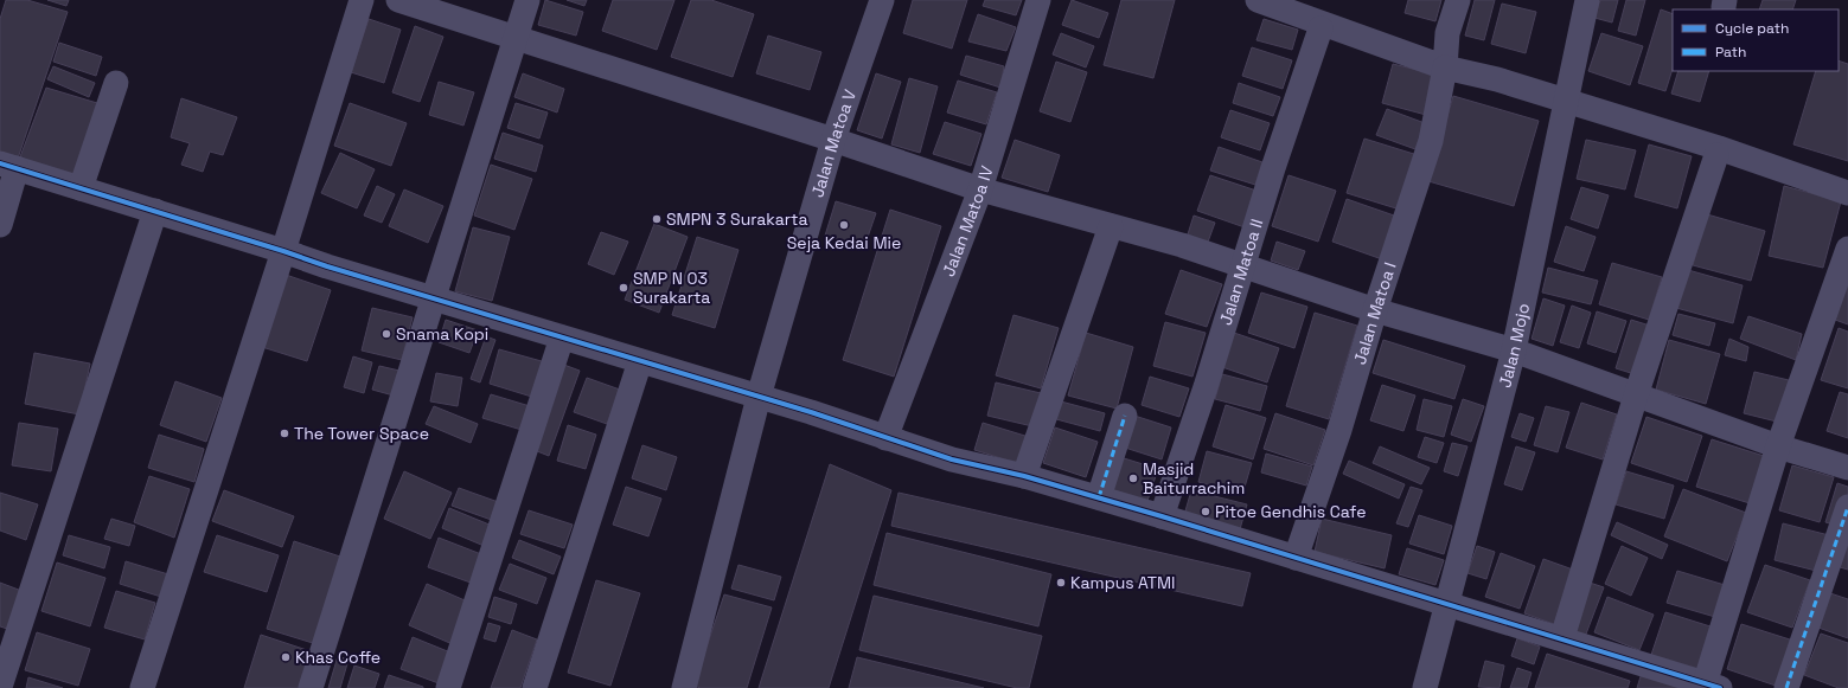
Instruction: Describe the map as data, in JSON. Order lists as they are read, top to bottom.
{
  "streets": {
    "street": [
      "Jalan Matoa V",
      "Jalan Matoa IV",
      "Jalan Matoa II",
      "Jalan Matoa I",
      "Jalan Mojo"
    ]
  },
  "places": [
    "SMPN 3 Surakarta",
    "Seja Kedai Mie",
    "SMP N 03 Surakarta",
    "Snama Kopi",
    "The Tower Space",
    "Masjid Baiturrachim",
    "Pitoe Gendhis Cafe",
    "Kampus ATMI",
    "Khas Coffe"
  ],
  "legend": ["Cycle path", "Path"]
}
